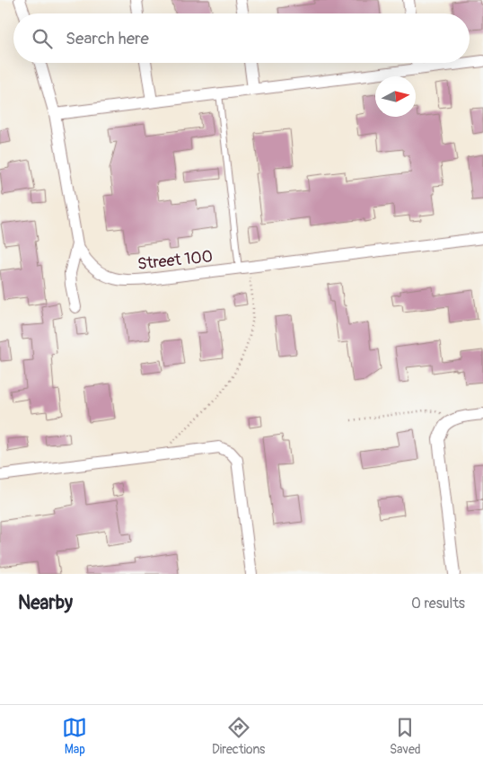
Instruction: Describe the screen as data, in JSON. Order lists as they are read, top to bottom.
{
  "streets": {
    "street": ["Street 100"]
  },
  "north": "right",
  "page": {
    "search": "Search here",
    "heading": ["Nearby", "0 results"],
    "nav": ["Map", "Directions", "Saved"]
  }
}
